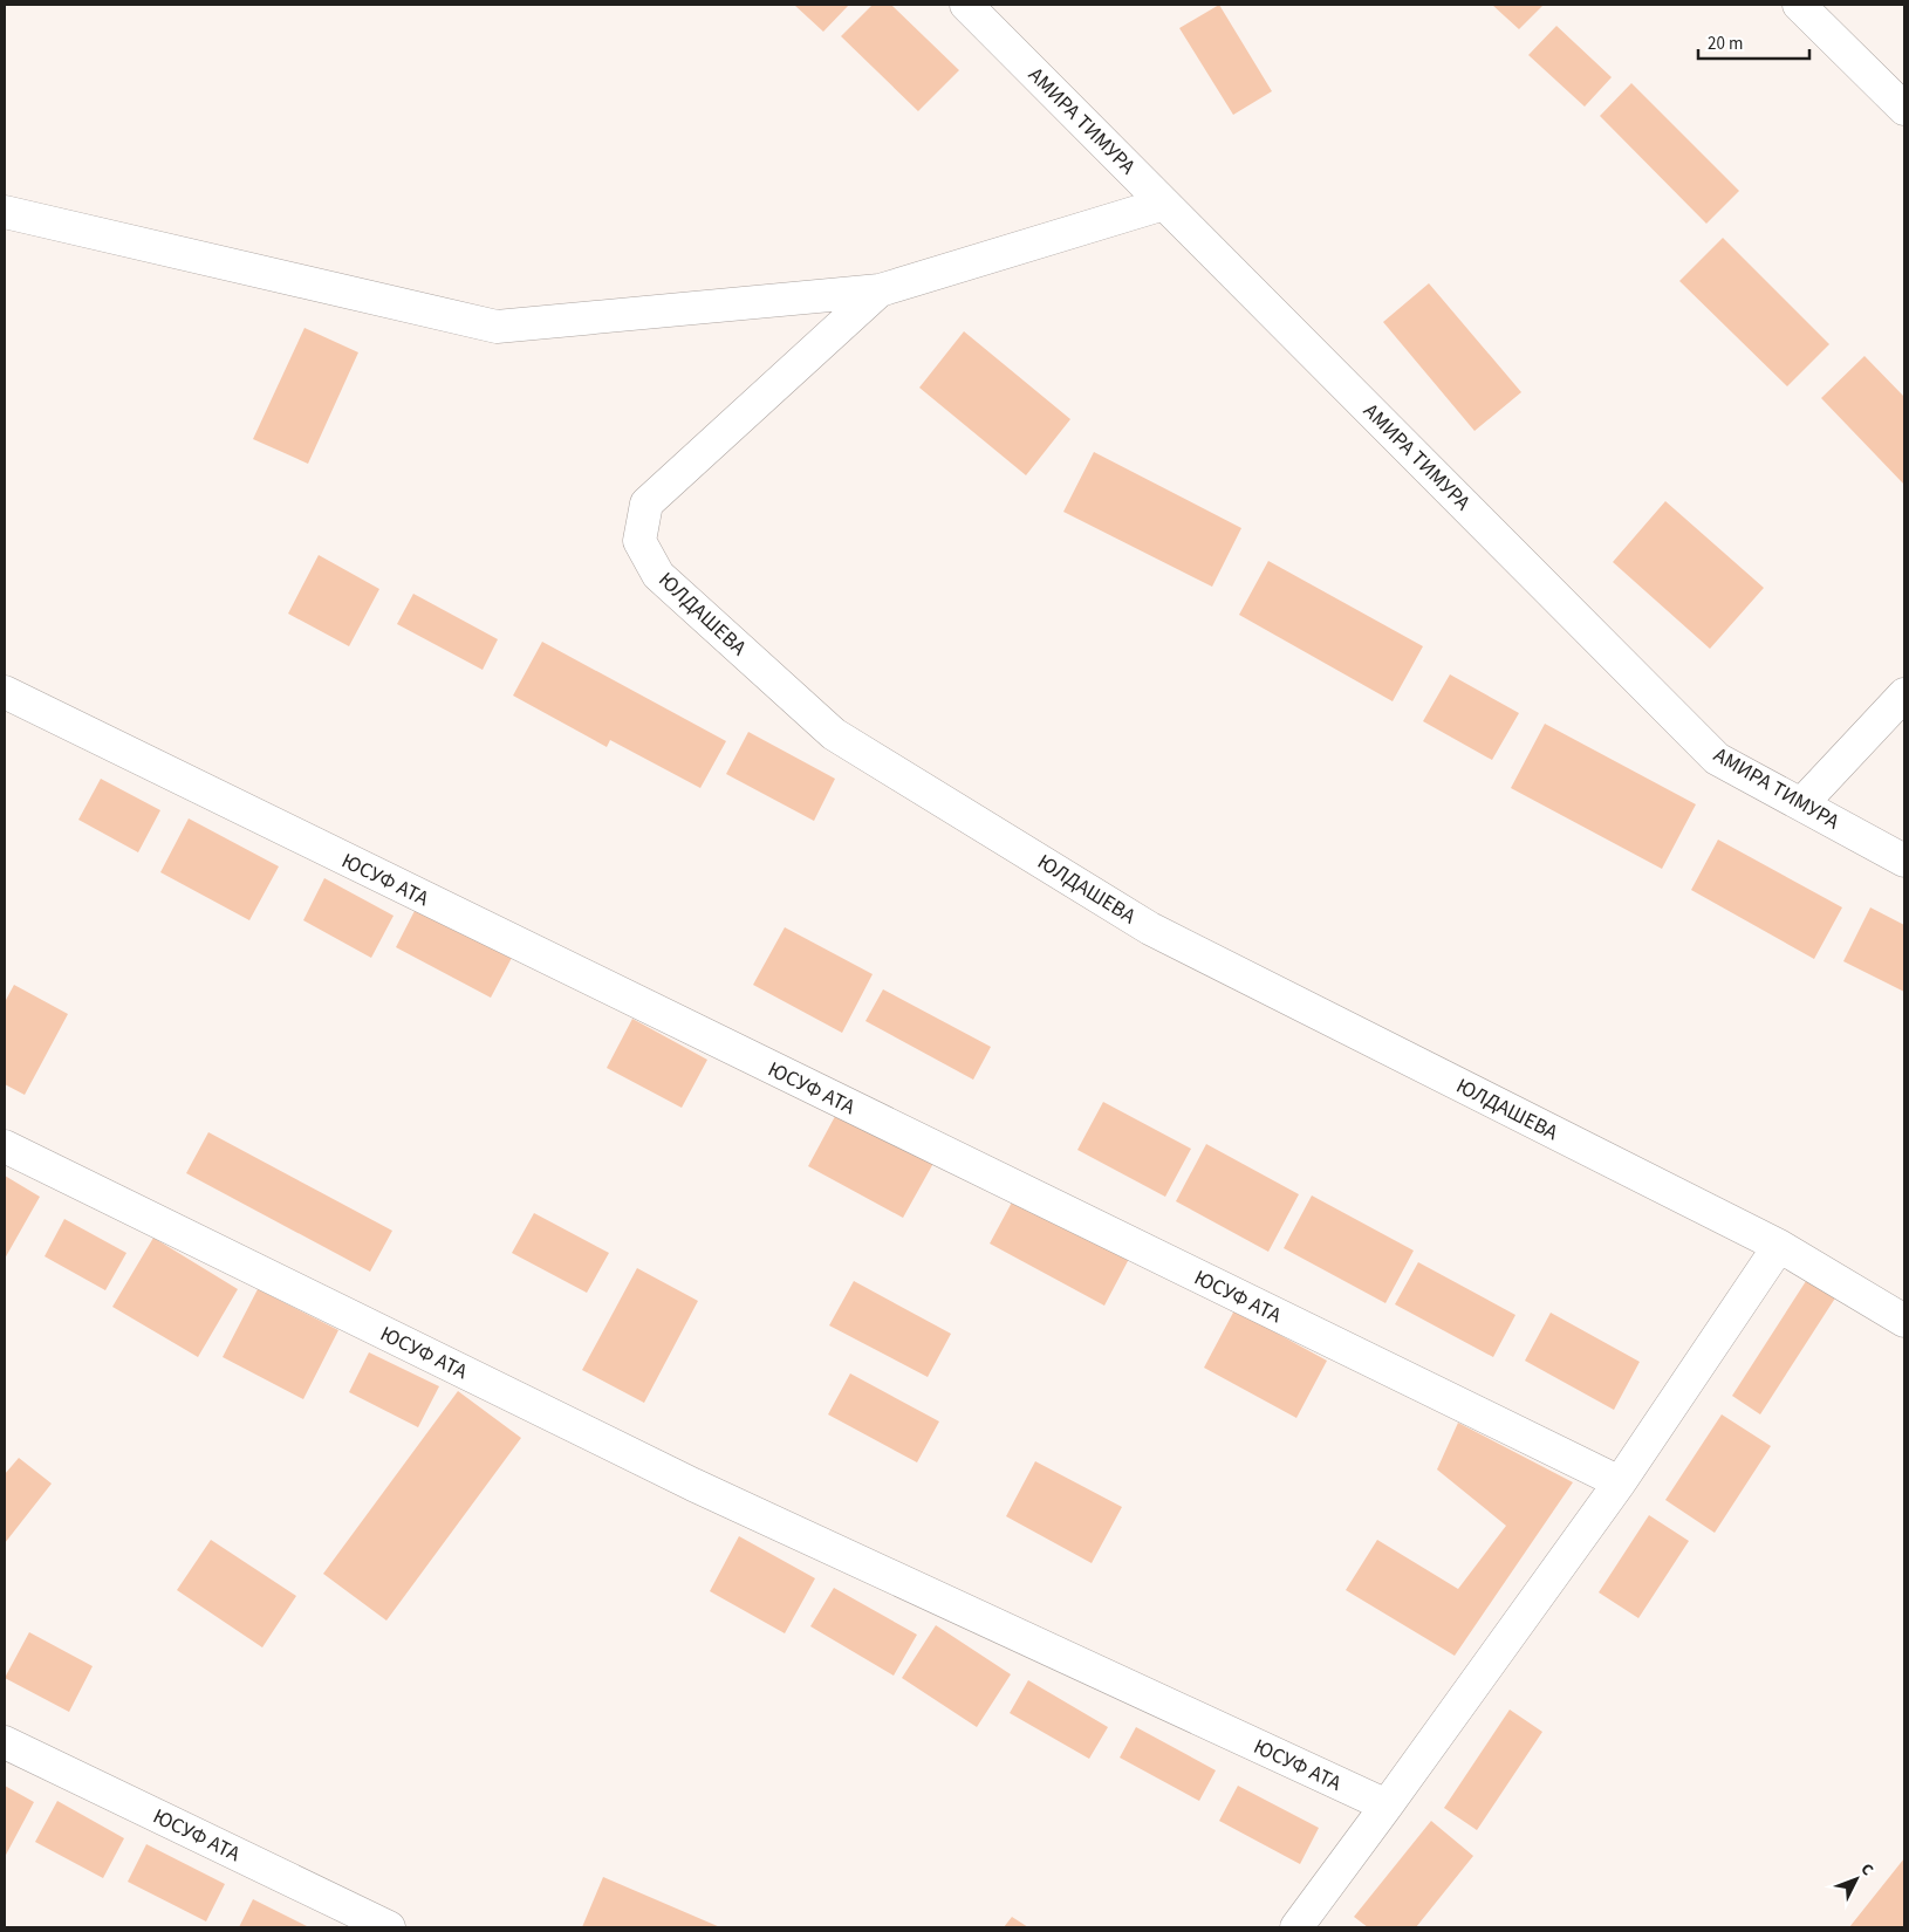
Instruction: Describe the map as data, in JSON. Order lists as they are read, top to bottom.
{
  "streets": {
    "street": ["АМИРА ТИМУРА", "ЮЛДАШЕВА", "ЮСУФ АТА"]
  },
  "scale_bar": "20 m",
  "north": "top right"
}
